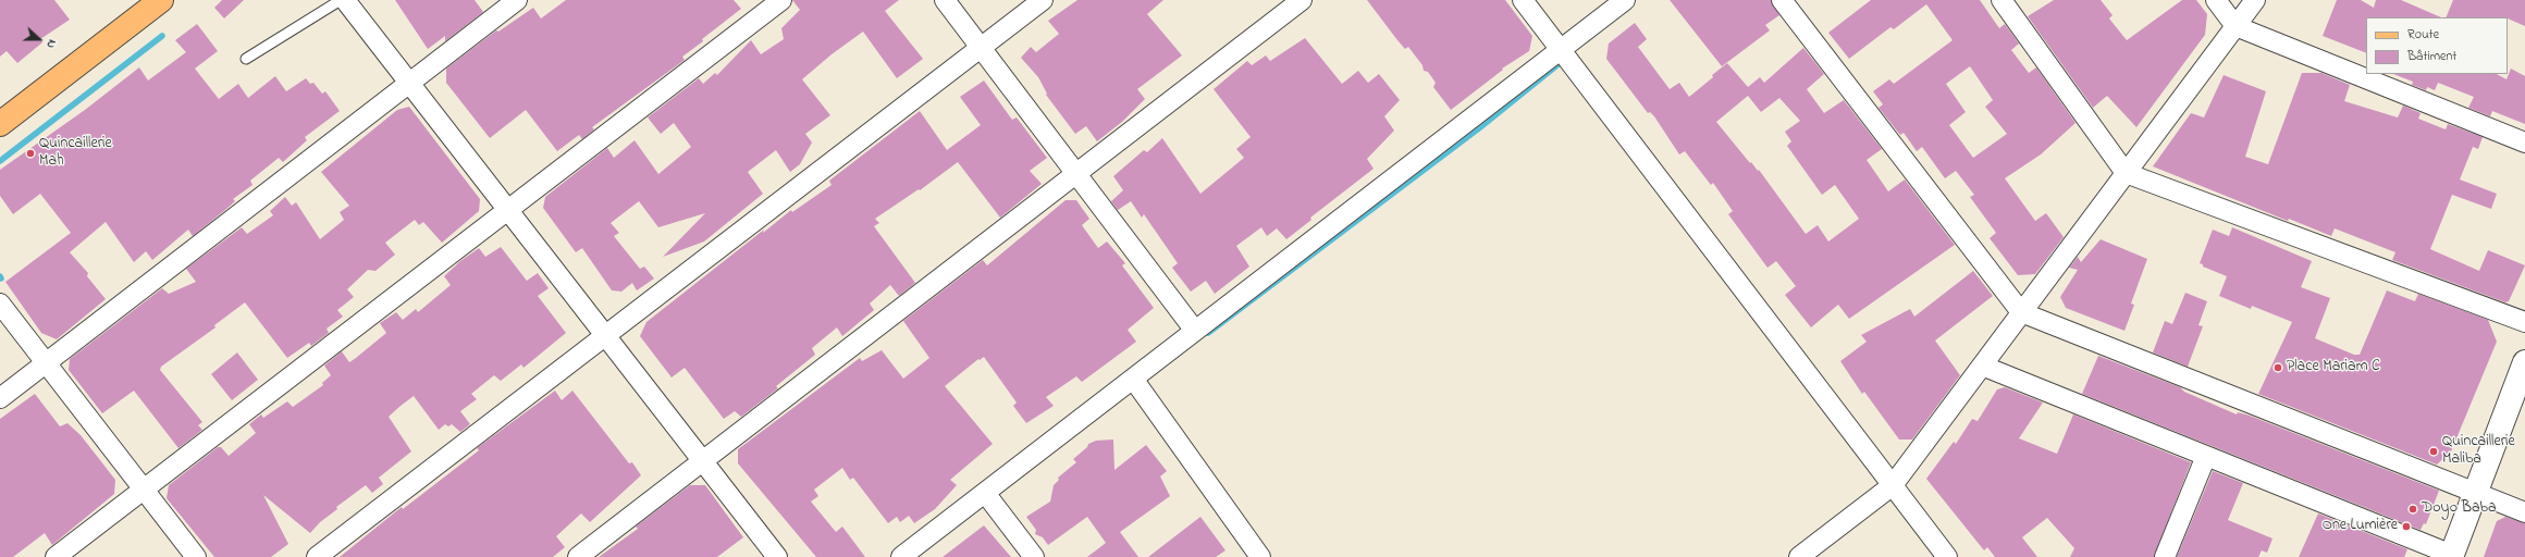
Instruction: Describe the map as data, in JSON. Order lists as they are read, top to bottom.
{
  "places": [
    "Quincaillerie Mah",
    "Place Mariam C",
    "Quincaillerie Maliba",
    "Doyo Baba",
    "One Lumière"
  ],
  "legend": ["Route", "Bâtiment"],
  "north": "right"
}
